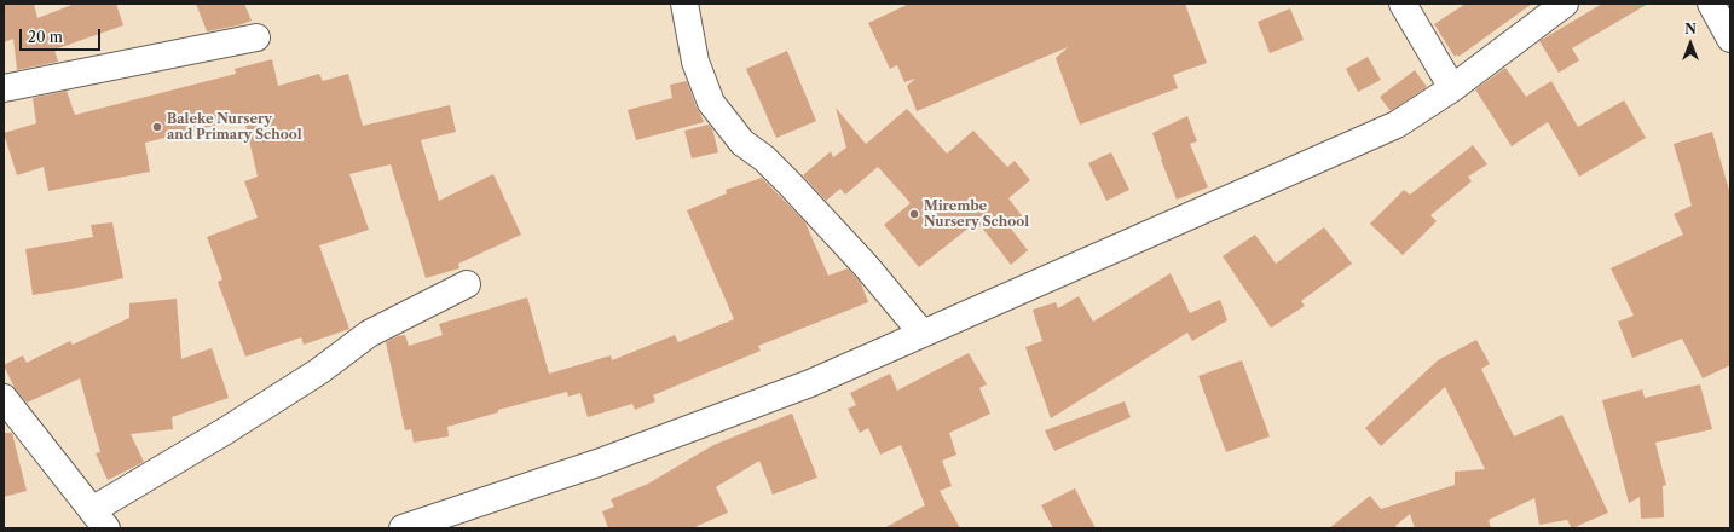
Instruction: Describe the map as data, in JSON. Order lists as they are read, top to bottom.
{
  "places": ["Baleke Nursery and Primary School", "Mirembe Nursery School"],
  "scale_bar": "20 m",
  "north": "top"
}
